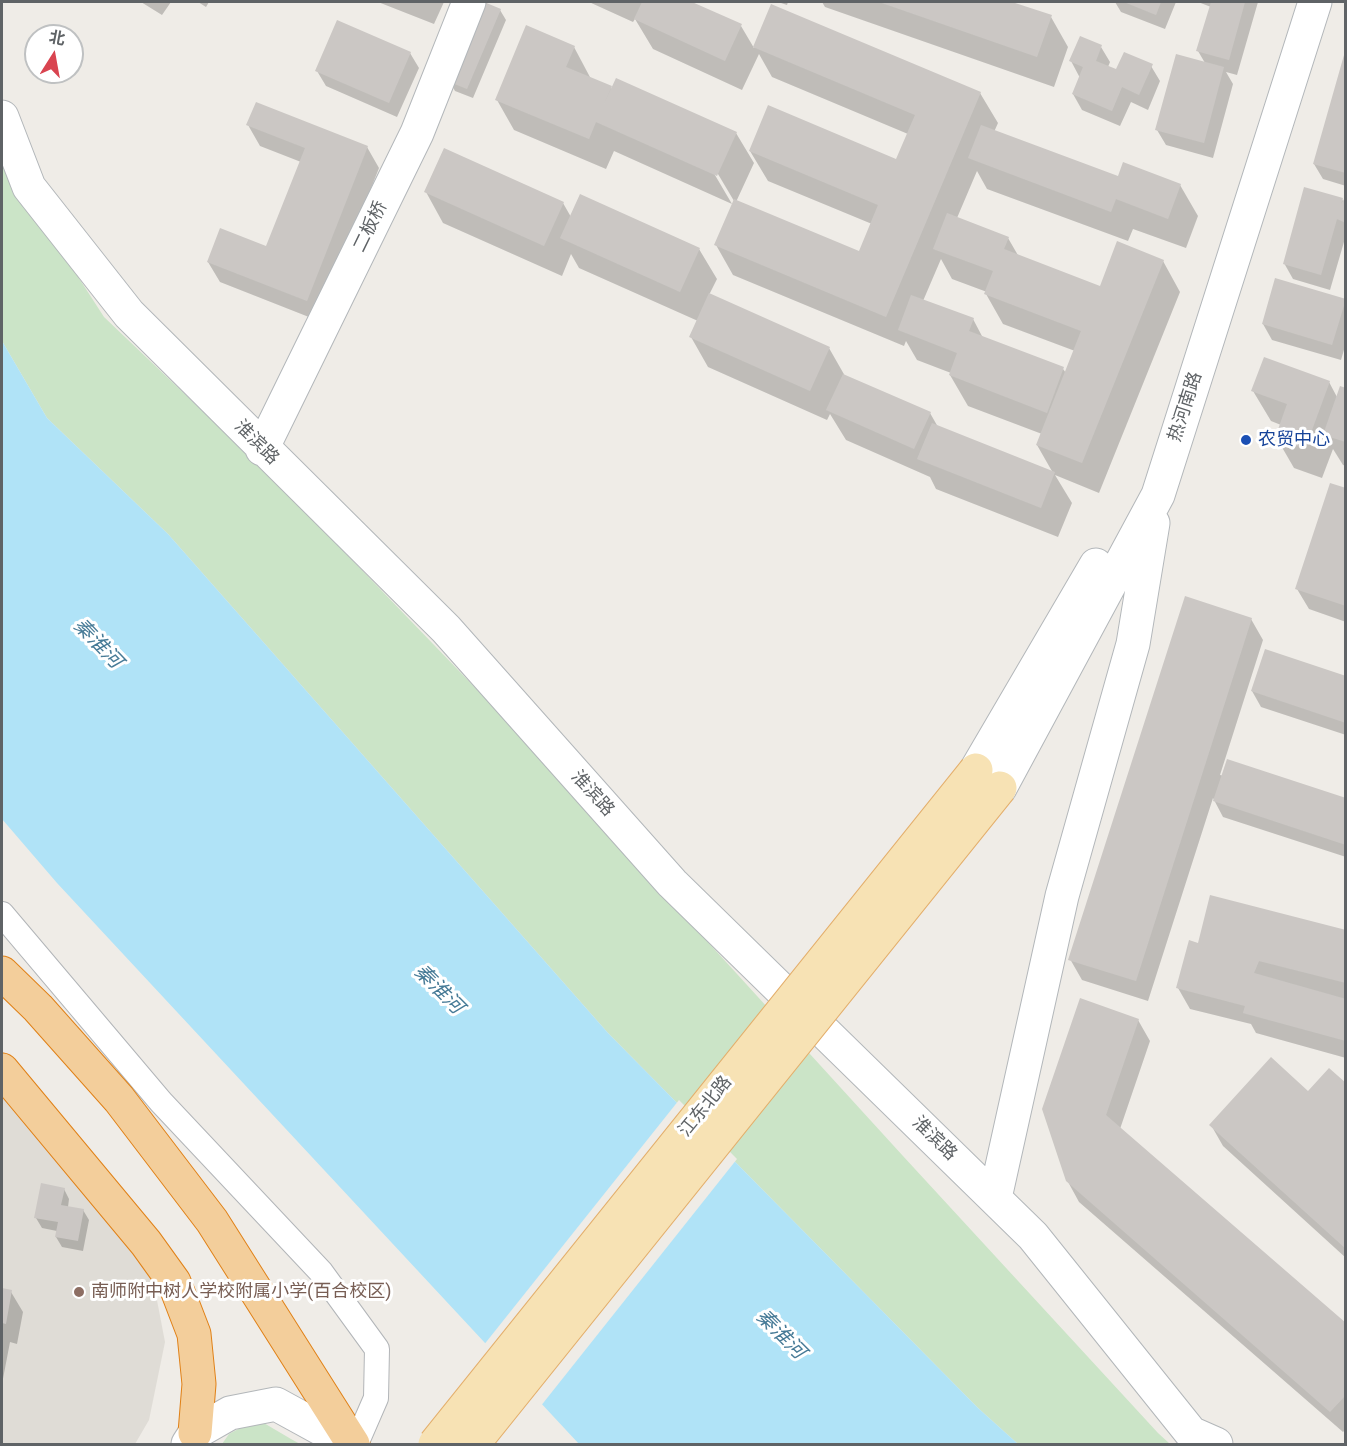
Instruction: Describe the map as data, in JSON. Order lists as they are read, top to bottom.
{
  "streets": {
    "main road": [
      "二板桥",
      "热河南路",
      "淮滨路",
      "江东北路"
    ]
  },
  "crossings": [
    ["二板桥", "淮滨路"],
    ["热河南路", "江东北路"]
  ],
  "water": ["秦淮河"],
  "places": ["农贸中心", "南师附中树人学校附属小学(百合校区)"],
  "north": "top"
}
